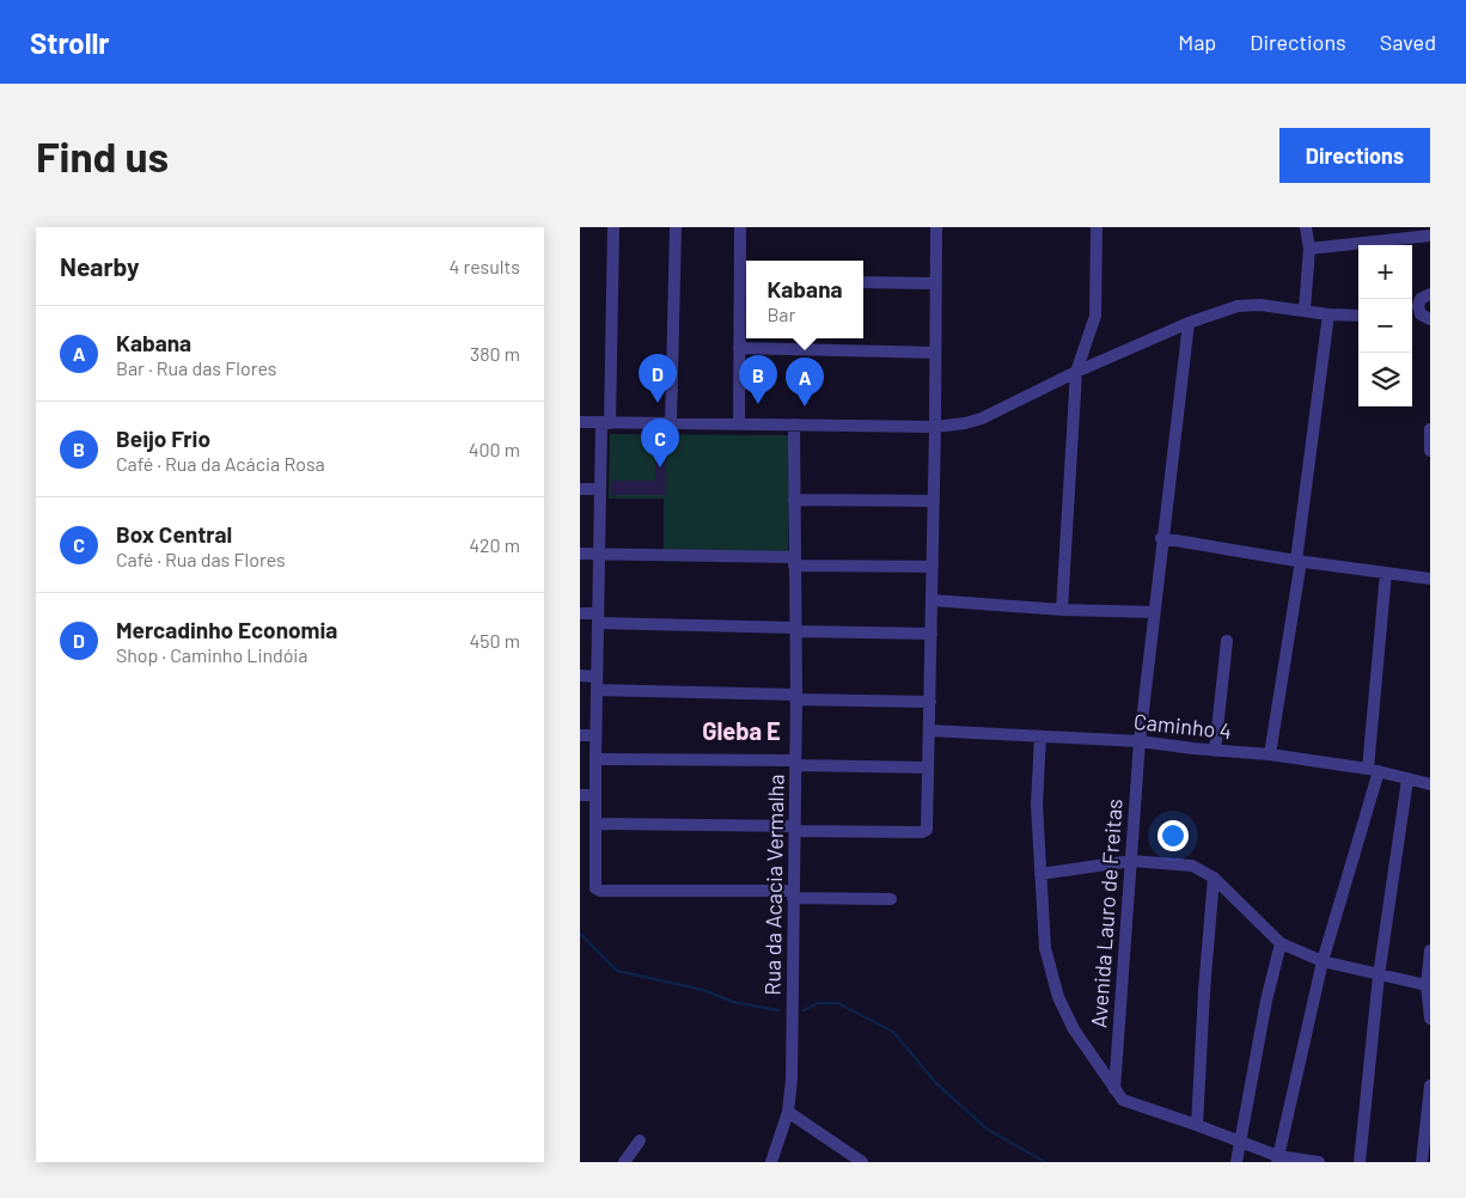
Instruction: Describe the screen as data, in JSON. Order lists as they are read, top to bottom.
{
  "streets": {
    "street": ["Caminho 4", "Rua da Acacia Vermalha", "Avenida Lauro de Freitas"]
  },
  "crossings": [
    ["Caminho 4", "Avenida Lauro de Freitas"]
  ],
  "districts": ["Gleba E"],
  "page": {
    "header": "Strollr",
    "nav": ["Map", "Directions", "Saved"],
    "buttons": "Directions",
    "title": "Find us",
    "heading": ["Nearby", "4 results"],
    "map_buttons": ["+", "−"],
    "popup": ["Kabana", "Bar"],
    "list": [
      {
        "mark": "A",
        "name": "Kabana",
        "note": "Bar · Rua das Flores",
        "value": "380 m"
      },
      {
        "mark": "B",
        "name": "Beijo Frio",
        "note": "Café · Rua da Acácia Rosa",
        "value": "400 m"
      },
      {
        "mark": "C",
        "name": "Box Central",
        "note": "Café · Rua das Flores",
        "value": "420 m"
      },
      {
        "mark": "D",
        "name": "Mercadinho Economia",
        "note": "Shop · Caminho Lindóia",
        "value": "450 m"
      }
    ],
    "pins": [
      "D",
      "B",
      "A",
      "C"
    ]
  }
}
